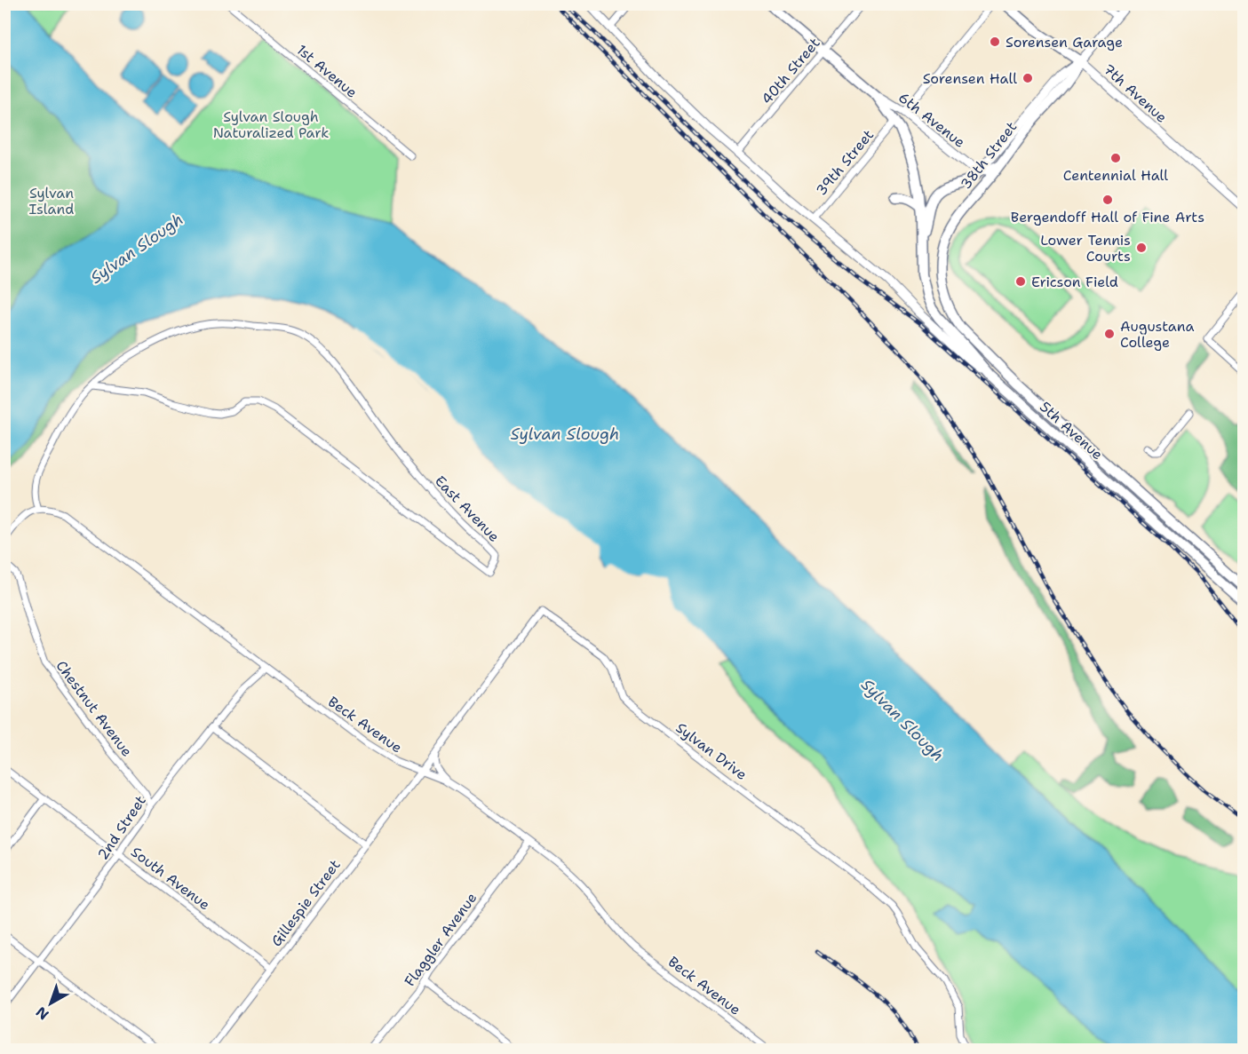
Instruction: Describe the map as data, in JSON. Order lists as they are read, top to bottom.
{
  "streets": {
    "main road": [
      "7th Avenue",
      "6th Avenue",
      "38th Street",
      "5th Avenue"
    ],
    "street": [
      "1st Avenue",
      "40th Street",
      "39th Street",
      "East Avenue",
      "Chestnut Avenue",
      "Beck Avenue",
      "Sylvan Drive",
      "2nd Street",
      "South Avenue",
      "Gillespie Street",
      "Flaggler Avenue"
    ]
  },
  "crossings": [
    ["40th Street", "6th Avenue"],
    ["7th Avenue", "38th Street"],
    ["6th Avenue", "38th Street"],
    ["6th Avenue", "39th Street"],
    ["6th Avenue", "5th Avenue"],
    ["38th Street", "5th Avenue"],
    ["East Avenue", "Beck Avenue"],
    ["Chestnut Avenue", "2nd Street"],
    ["Beck Avenue", "Sylvan Drive"],
    ["Beck Avenue", "2nd Street"],
    ["Beck Avenue", "Gillespie Street"],
    ["Beck Avenue", "Flaggler Avenue"],
    ["Sylvan Drive", "Gillespie Street"],
    ["2nd Street", "South Avenue"],
    ["South Avenue", "Gillespie Street"]
  ],
  "water": ["Sylvan Slough"],
  "parks": ["Sylvan Slough Naturalized Park", "Sylvan Island"],
  "places": [
    "Sorensen Garage",
    "Sorensen Hall",
    "Centennial Hall",
    "Bergendoff Hall of Fine Arts",
    "Lower Tennis Courts",
    "Ericson Field",
    "Augustana College"
  ],
  "north": "bottom left"
}
